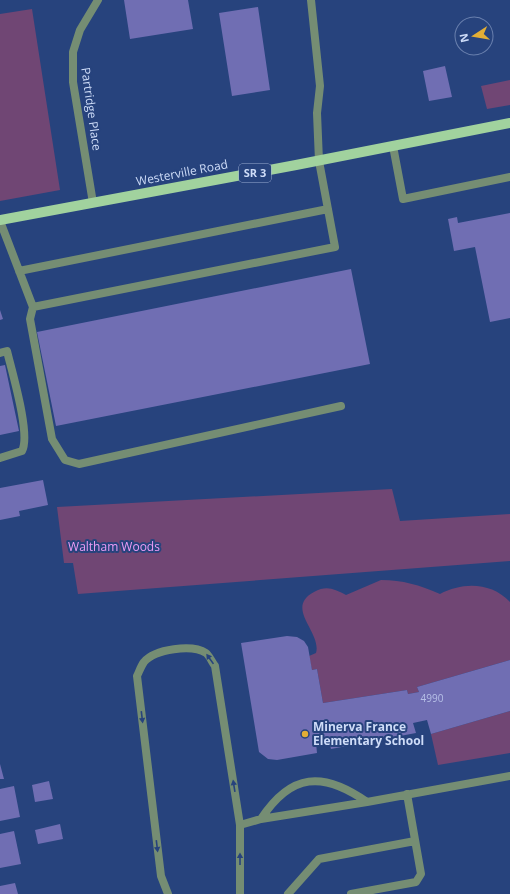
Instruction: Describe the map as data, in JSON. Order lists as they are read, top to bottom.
{
  "streets": {
    "main road": ["Westerville Road", "SR 3"],
    "street": ["Partridge Place"]
  },
  "crossings": [
    ["Partridge Place", "Westerville Road"]
  ],
  "parks": ["Waltham Woods"],
  "places": ["Minerva France Elementary School"],
  "house_numbers": ["4990"],
  "north": "left"
}
